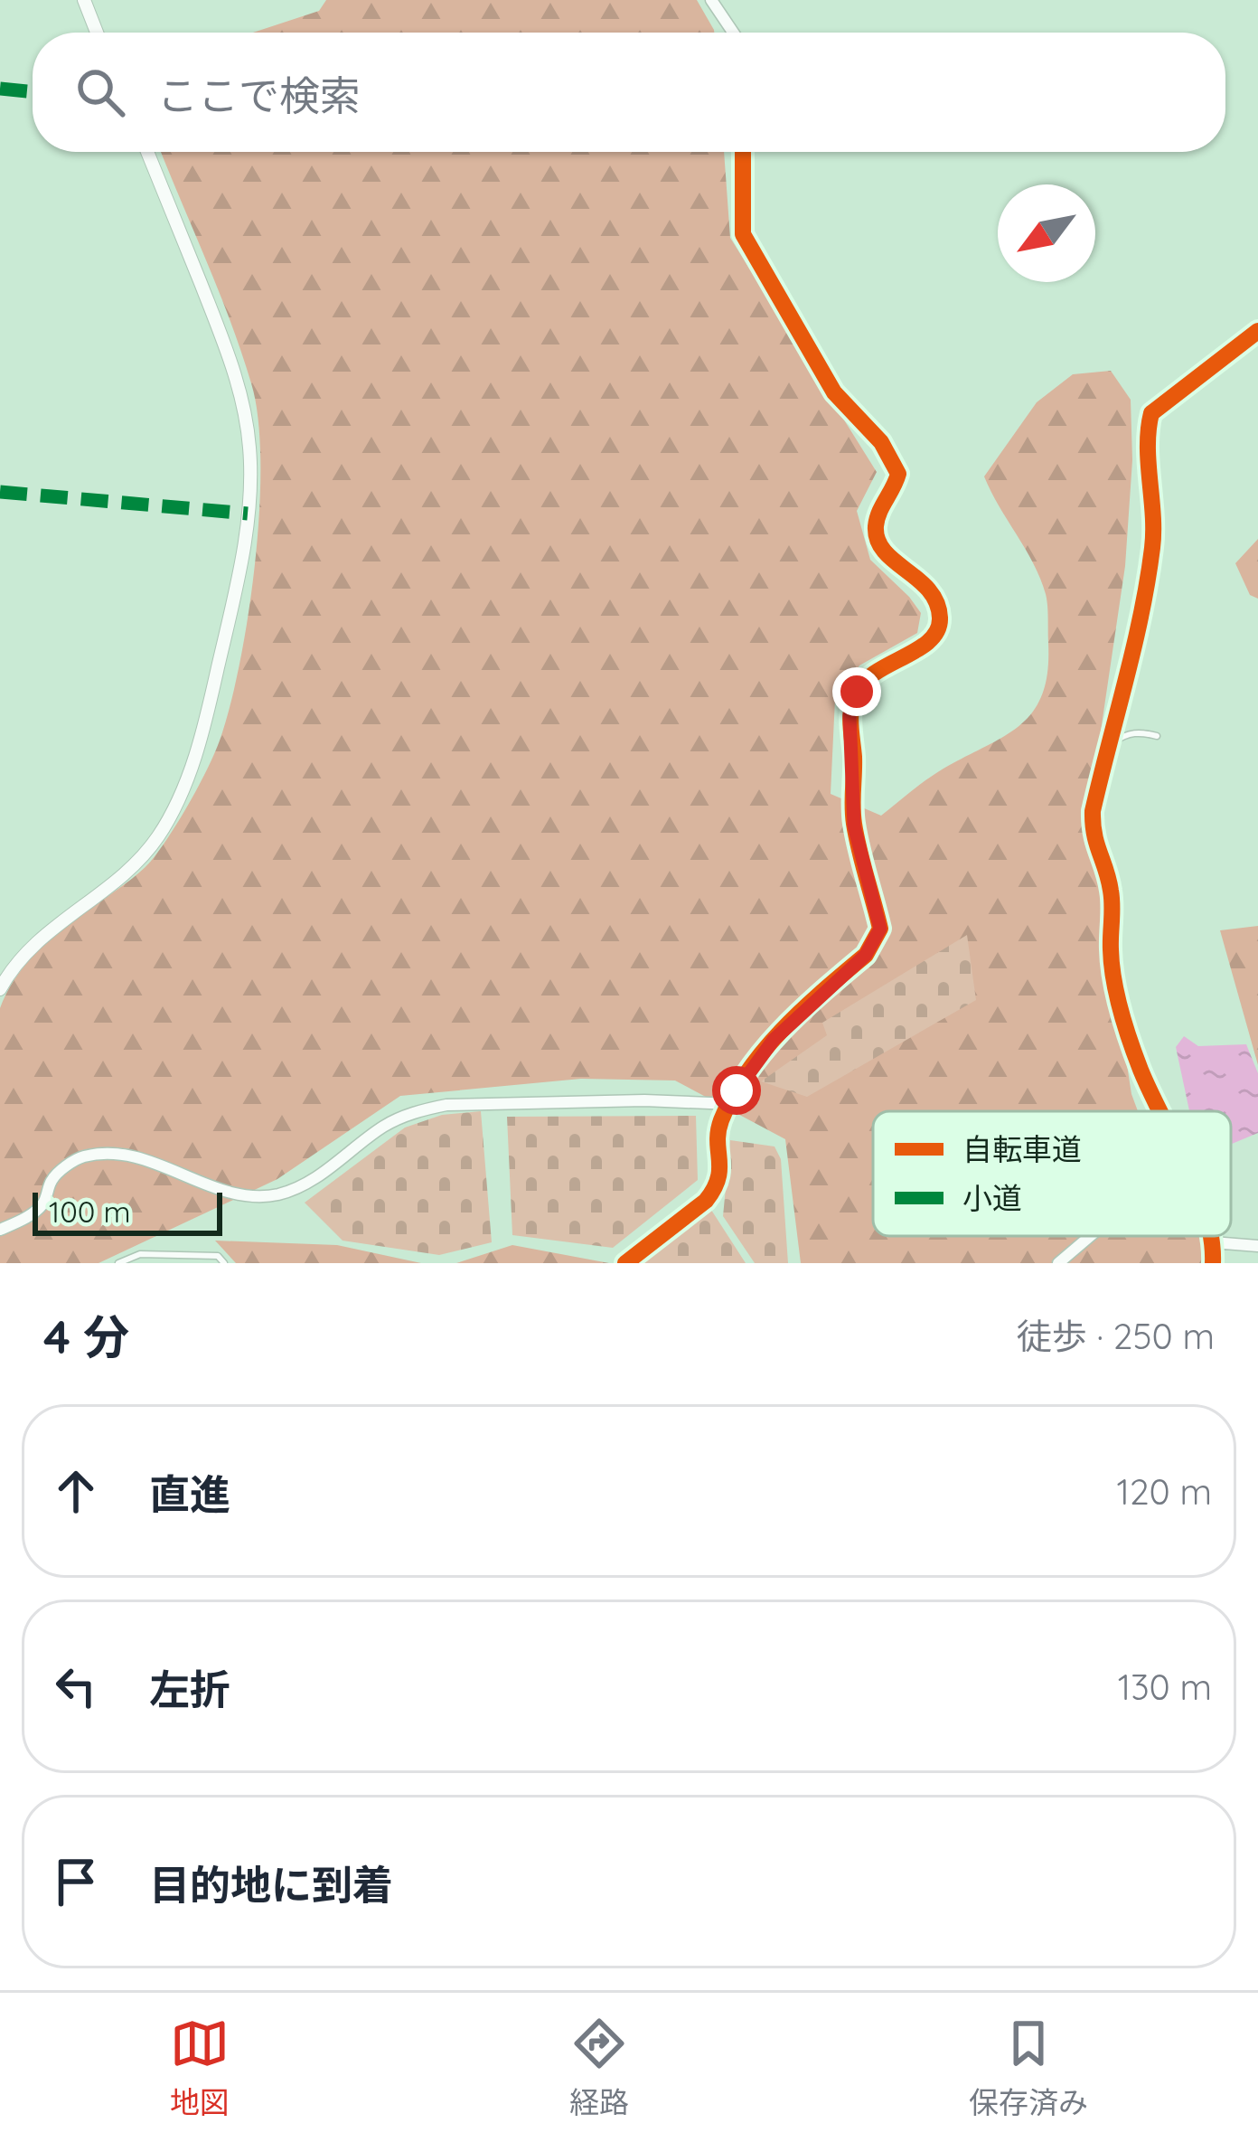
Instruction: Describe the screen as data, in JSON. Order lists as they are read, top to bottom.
{
  "legend": ["自転車道", "小道"],
  "scale_bar": "100 m",
  "north": "bottom left",
  "page": {
    "search": "ここで検索",
    "scale": "100 m",
    "heading": ["4 分", "徒歩 · 250 m"],
    "list": [
      ["直進", "120 m"],
      ["左折", "130 m"],
      "目的地に到着"
    ],
    "nav": ["地図", "経路", "保存済み"]
  }
}
